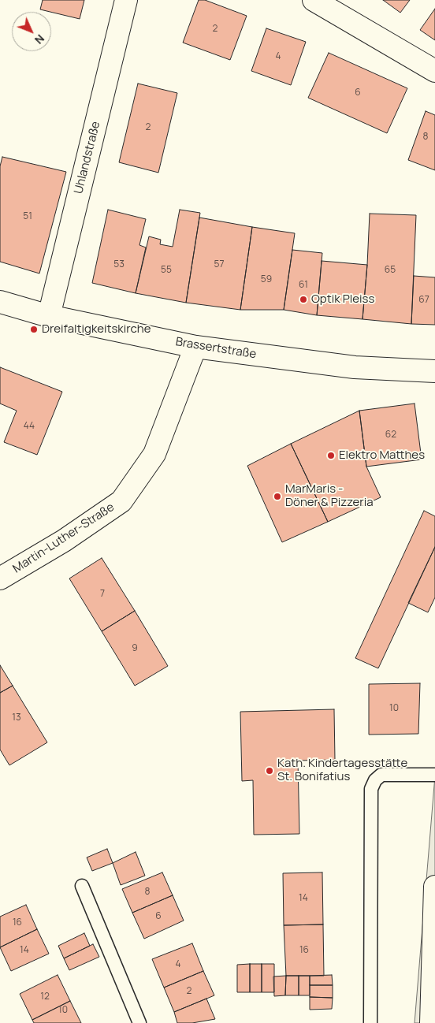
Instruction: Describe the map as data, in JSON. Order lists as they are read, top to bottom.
{
  "streets": {
    "street": ["Uhlandstraße", "Brassertstraße", "Martin-Luther-Straße"]
  },
  "crossings": [
    ["Uhlandstraße", "Brassertstraße"],
    ["Brassertstraße", "Martin-Luther-Straße"]
  ],
  "places": [
    "Optik Pleiss",
    "Dreifaltigkeitskirche",
    "Elektro Matthes",
    "MarMaris - Döner & Pizzeria",
    "Kath. Kindertagesstätte St. Bonifatius"
  ],
  "house_numbers": [
    "2",
    "4",
    "6",
    "2",
    "8",
    "51",
    "53",
    "57",
    "55",
    "65",
    "59",
    "61",
    "67",
    "44",
    "62",
    "7",
    "9",
    "10",
    "13",
    "8",
    "14",
    "6",
    "16",
    "14",
    "16",
    "4",
    "2",
    "12",
    "10"
  ],
  "north": "bottom right"
}
